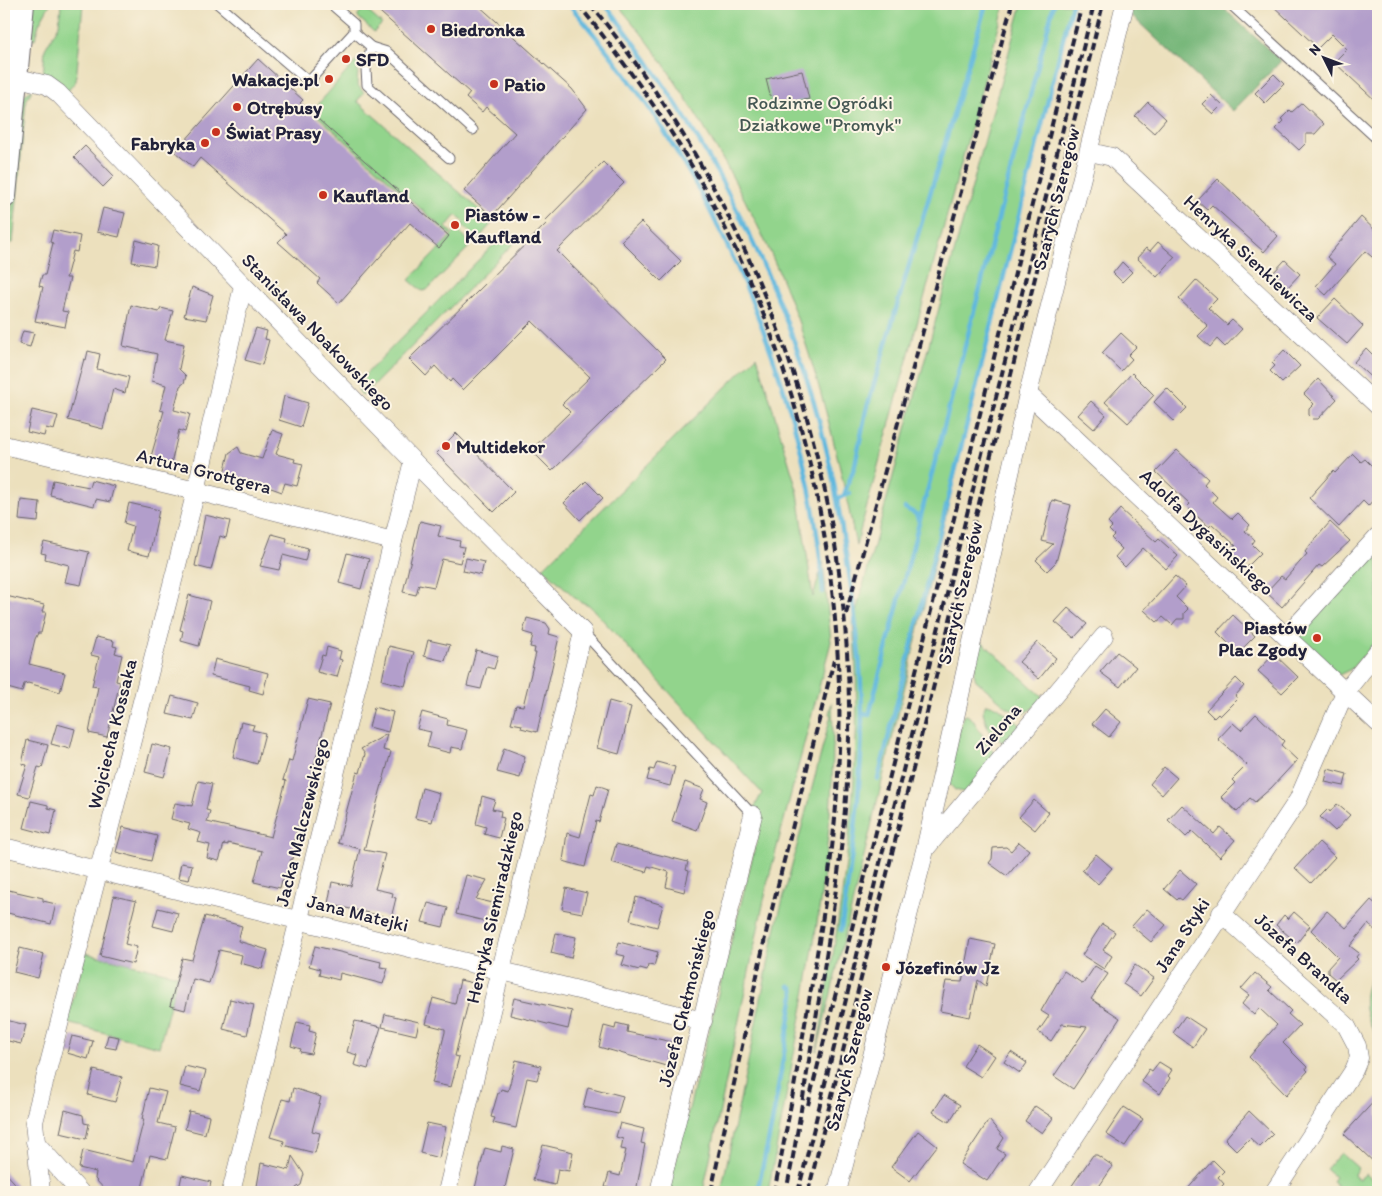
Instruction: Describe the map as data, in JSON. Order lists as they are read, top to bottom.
{
  "streets": {
    "street": [
      "Szarych Szeregów",
      "Henryka Sienkiewicza",
      "Stanisława Noakowskiego",
      "Artura Grottgera",
      "Adolfa Dygasińskiego",
      "Zielona",
      "Wojciecha Kossaka",
      "Jacka Malczewskiego",
      "Henryka Siemiradzkiego",
      "Jana Matejki",
      "Jana Styki",
      "Józefa Brandta",
      "Józefa Chełmońskiego"
    ]
  },
  "crossings": [
    ["Szarych Szeregów", "Henryka Sienkiewicza"],
    ["Szarych Szeregów", "Adolfa Dygasińskiego"],
    ["Szarych Szeregów", "Zielona"],
    ["Stanisława Noakowskiego", "Wojciecha Kossaka"],
    ["Stanisława Noakowskiego", "Jacka Malczewskiego"],
    ["Stanisława Noakowskiego", "Henryka Siemiradzkiego"],
    ["Artura Grottgera", "Wojciecha Kossaka"],
    ["Artura Grottgera", "Jacka Malczewskiego"],
    ["Adolfa Dygasińskiego", "Jana Styki"],
    ["Wojciecha Kossaka", "Jana Matejki"],
    ["Jacka Malczewskiego", "Jana Matejki"],
    ["Henryka Siemiradzkiego", "Jana Matejki"],
    ["Jana Matejki", "Józefa Chełmońskiego"],
    ["Jana Styki", "Józefa Brandta"]
  ],
  "parks": ["Rodzinne Ogródki Działkowe \"Promyk\""],
  "places": [
    "Biedronka",
    "SFD",
    "Wakacje.pl",
    "Patio",
    "Otrębusy",
    "Świat Prasy",
    "Fabryka",
    "Kaufland",
    "Piastów - Kaufland",
    "Multidekor",
    "Piastów Plac Zgody",
    "Józefinów Jz"
  ],
  "north": "top left"
}
